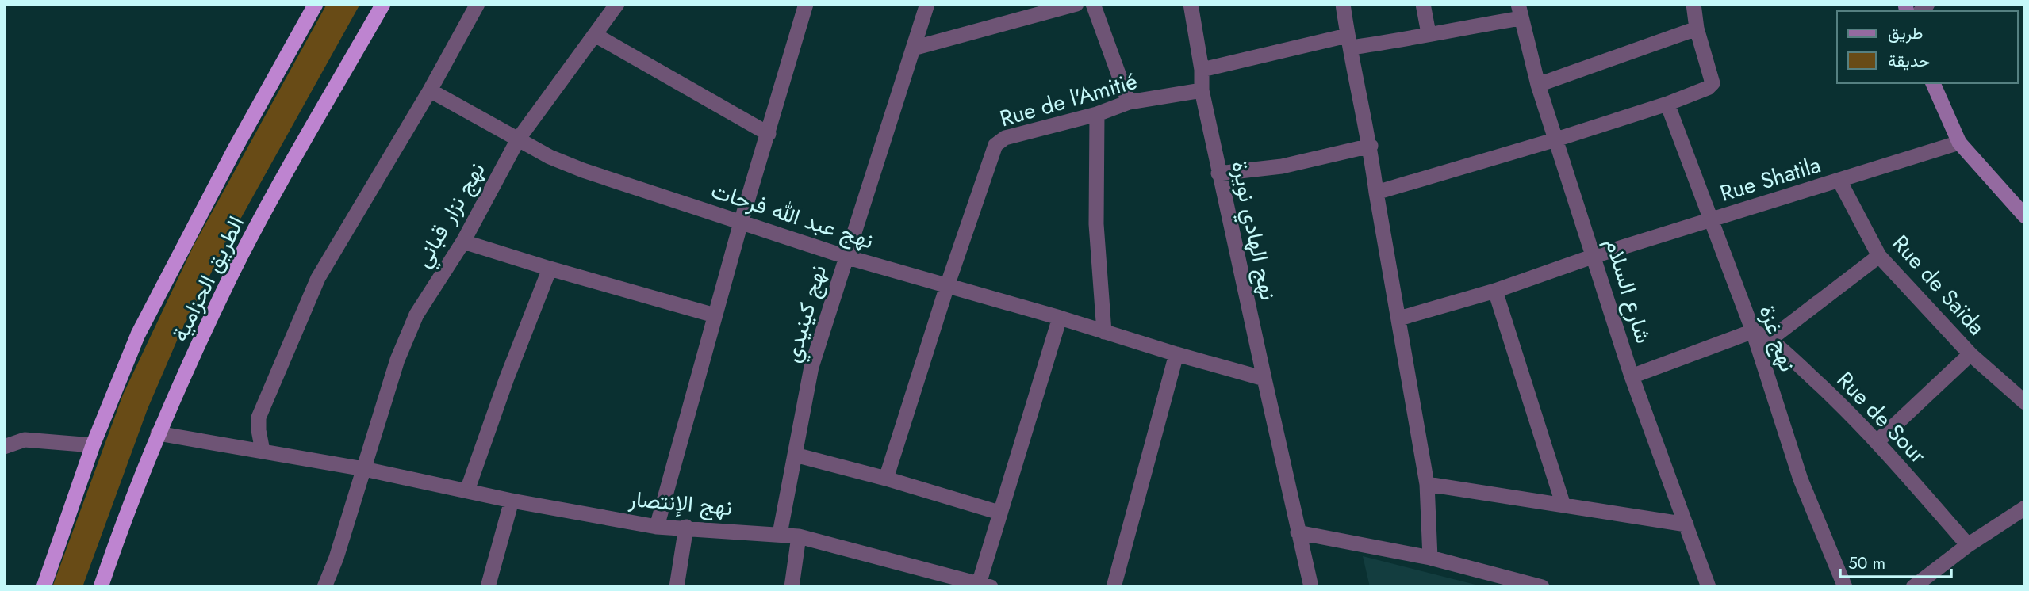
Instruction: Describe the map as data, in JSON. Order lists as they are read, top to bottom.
{
  "streets": {
    "highway": ["الطريق الحزامية"],
    "street": [
      "Rue de l'Amitié",
      "Rue Shatila",
      "نهج نزار قباني",
      "نهج عبد الله فرحات",
      "نهج الهادي نويرة",
      "Rue de Saïda",
      "شارع السلام",
      "نهج كينيدي",
      "نهج غزة",
      "Rue de Sour",
      "نهج الإنتصار"
    ]
  },
  "crossings": [
    ["Rue de l'Amitié", "نهج عبد الله فرحات"],
    ["Rue de l'Amitié", "نهج الهادي نويرة"],
    ["Rue Shatila", "Rue de Saïda"],
    ["Rue Shatila", "شارع السلام"],
    ["Rue Shatila", "نهج غزة"],
    ["نهج نزار قباني", "نهج عبد الله فرحات"],
    ["نهج نزار قباني", "نهج الإنتصار"],
    ["نهج عبد الله فرحات", "نهج الهادي نويرة"],
    ["نهج عبد الله فرحات", "نهج كينيدي"],
    ["الطريق الحزامية", "نهج الإنتصار"],
    ["نهج كينيدي", "نهج الإنتصار"],
    ["نهج غزة", "Rue de Sour"]
  ],
  "legend": ["طريق", "حديقة"],
  "scale_bar": "50 m"
}
